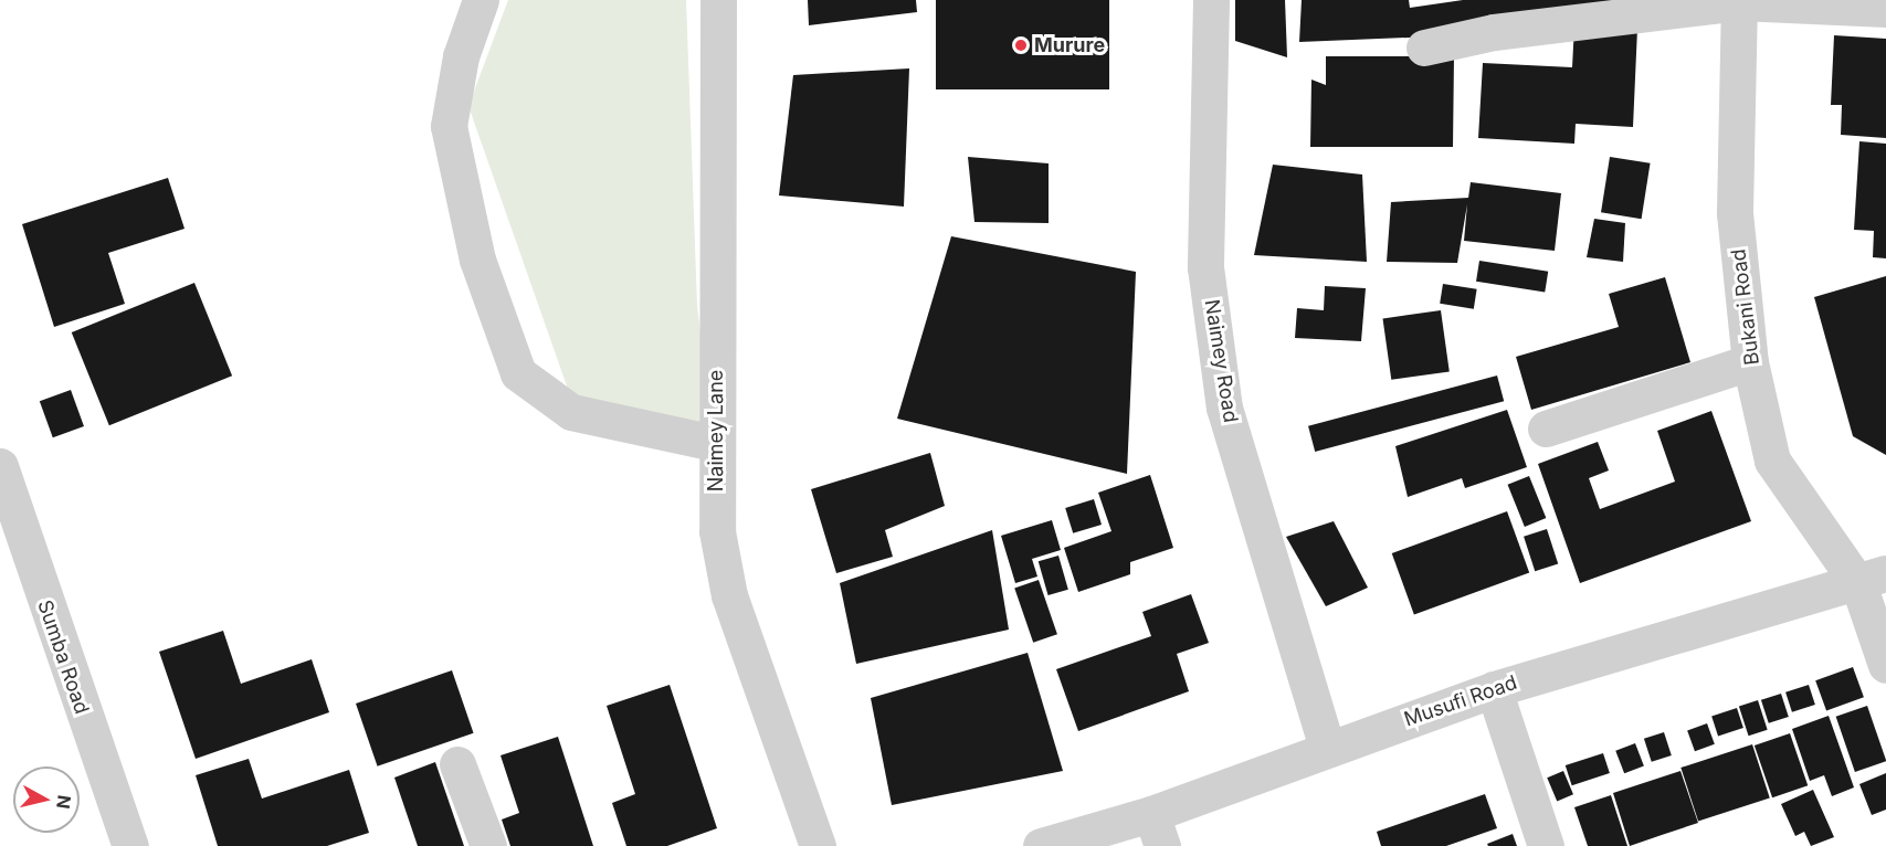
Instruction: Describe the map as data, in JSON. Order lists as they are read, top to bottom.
{
  "streets": {
    "street": [
      "Bukani Road",
      "Naimey Road",
      "Naimey Lane",
      "Sumba Road",
      "Musufi Road"
    ]
  },
  "crossings": [
    ["Bukani Road", "Musufi Road"],
    ["Naimey Road", "Musufi Road"]
  ],
  "places": ["Murure"],
  "north": "right"
}
